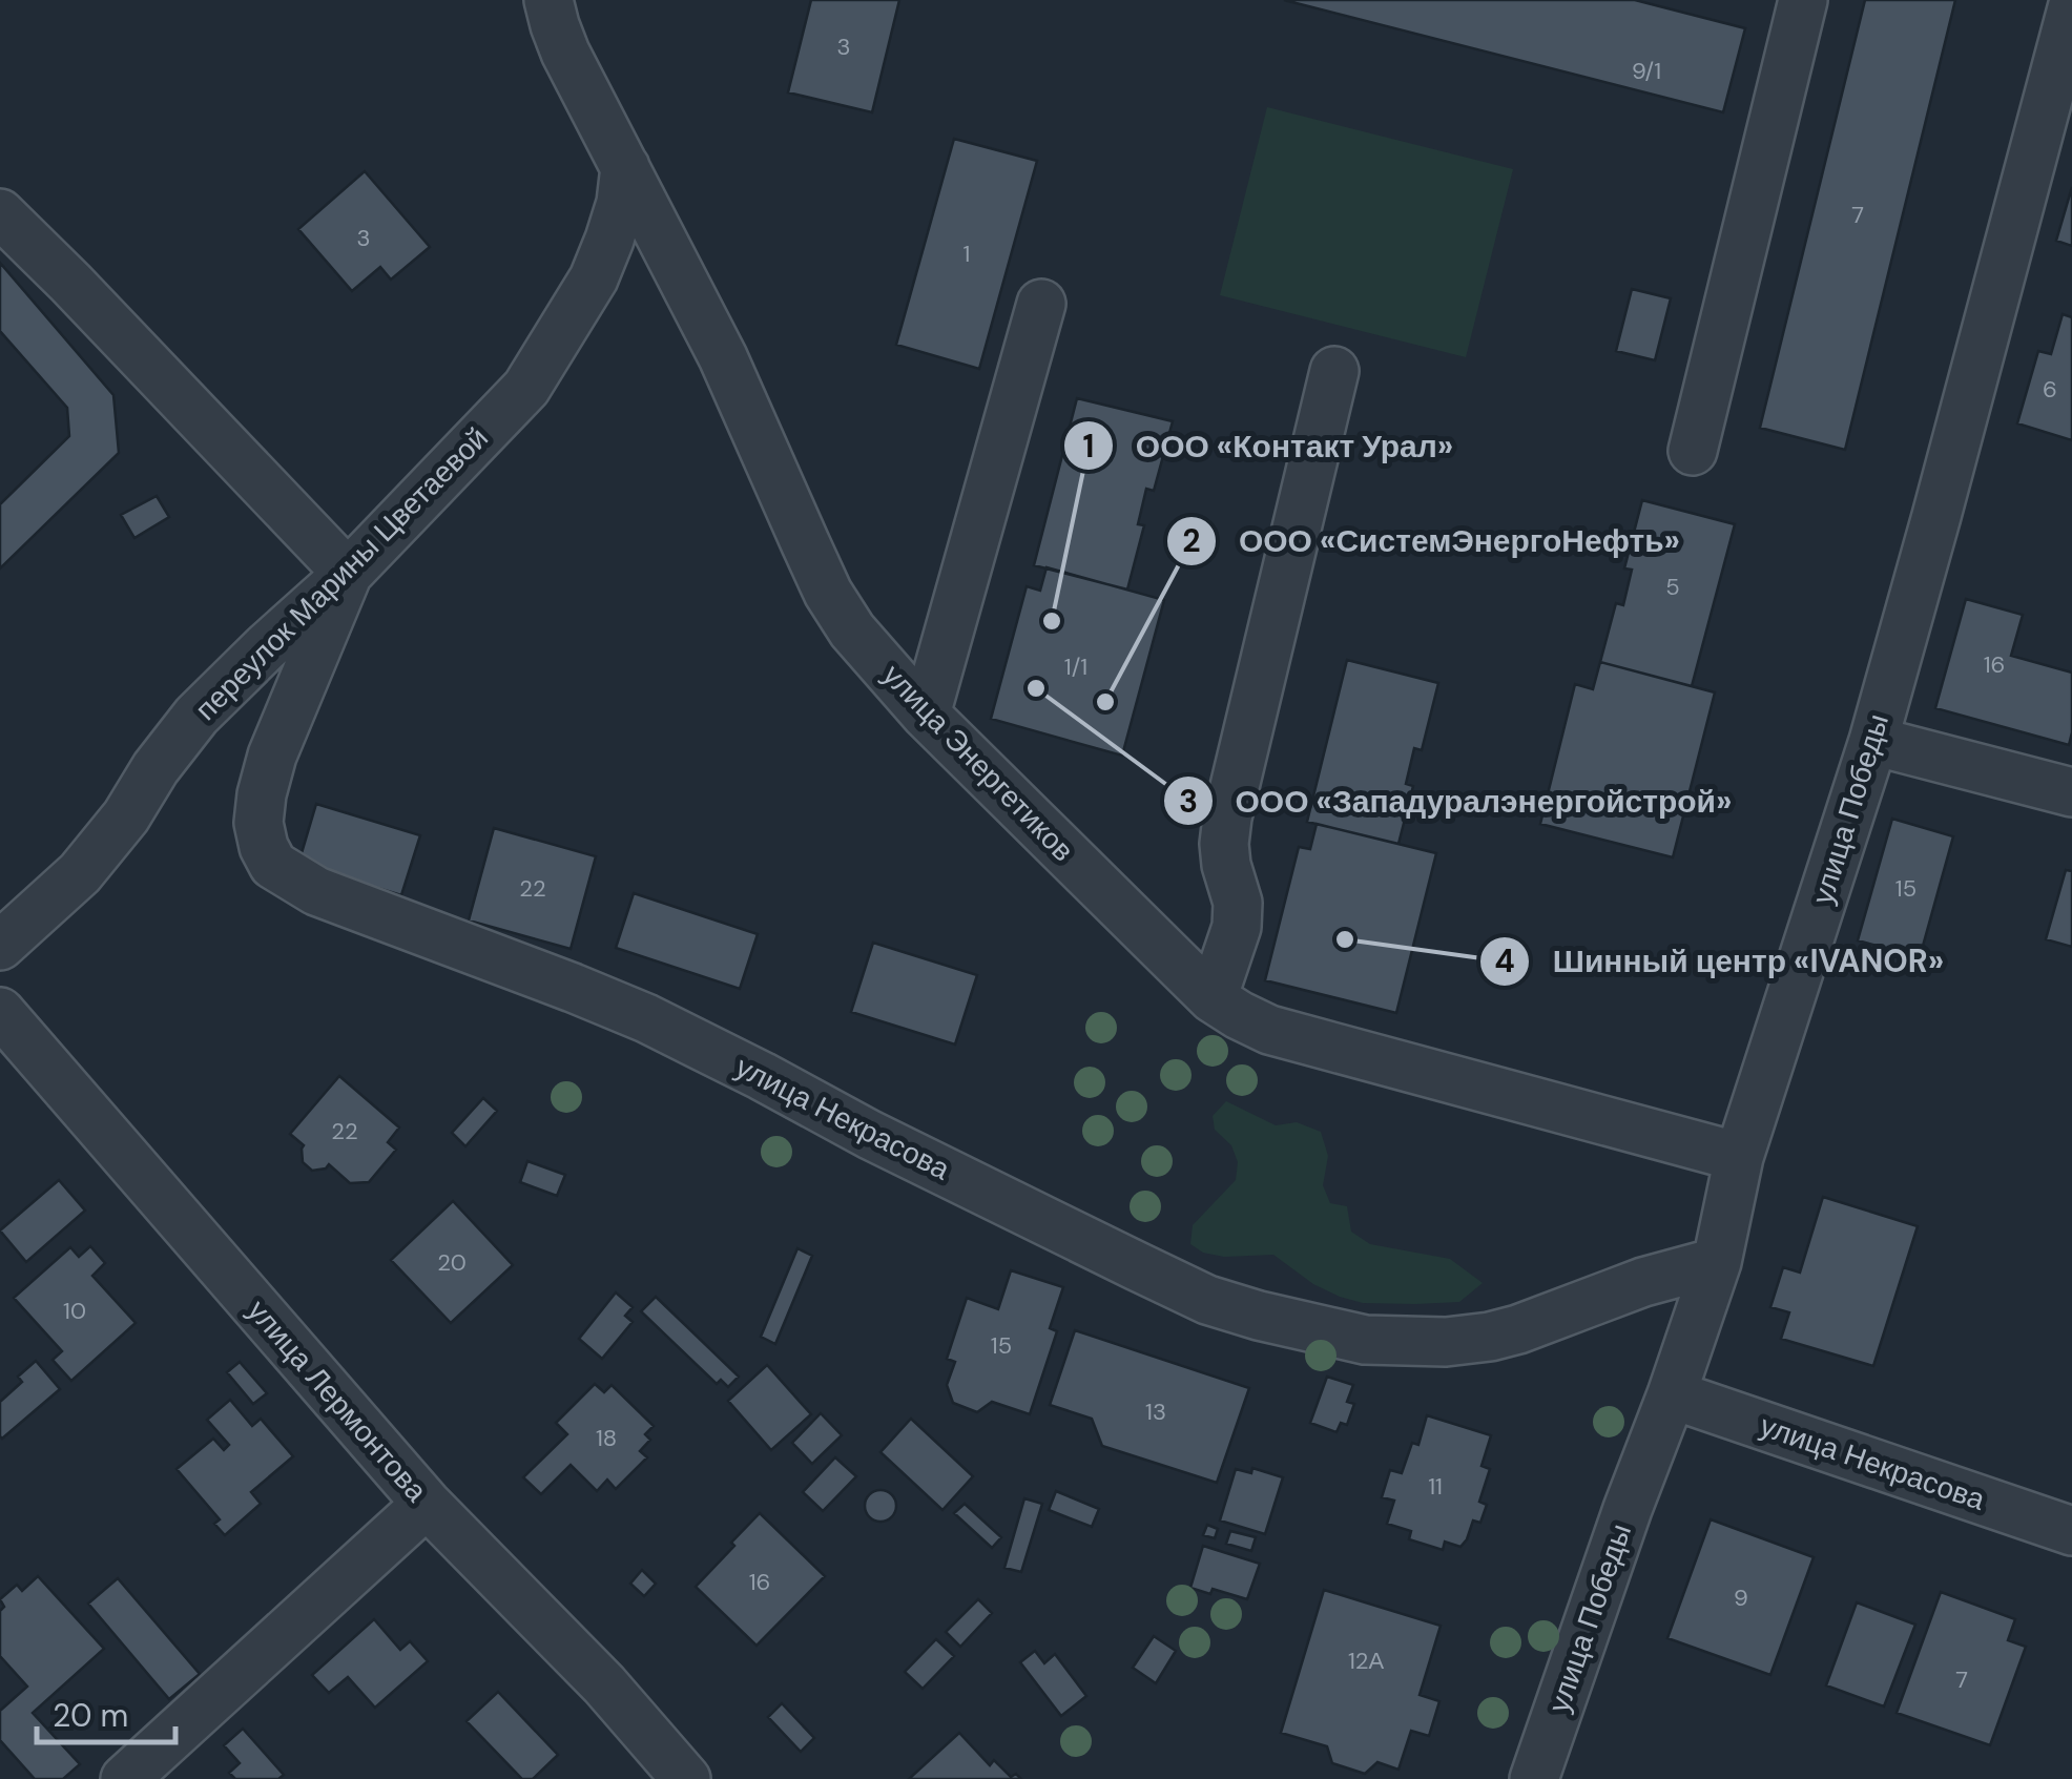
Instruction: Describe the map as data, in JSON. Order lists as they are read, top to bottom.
{
  "streets": {
    "street": [
      "переулок Марины Цветаевой",
      "улица Энергетиков",
      "улица Победы",
      "улица Некрасова",
      "улица Лермонтова"
    ]
  },
  "crossings": [
    ["переулок Марины Цветаевой", "улица Энергетиков"],
    ["переулок Марины Цветаевой", "улица Некрасова"],
    ["улица Энергетиков", "улица Победы"],
    ["улица Победы", "улица Некрасова"]
  ],
  "places": [
    "ООО «Контакт Урал»",
    "ООО «Западуралэнергойстрой»",
    "ООО «СистемЭнергоНефть»",
    "Шинный центр «IVANOR»"
  ],
  "house_numbers": [
    "3",
    "9/1",
    "7",
    "3",
    "1",
    "6",
    "5",
    "16",
    "1/1",
    "22",
    "15",
    "22",
    "20",
    "10",
    "15",
    "13",
    "18",
    "11",
    "16",
    "9",
    "12А",
    "7"
  ],
  "scale_bar": "20 m"
}
